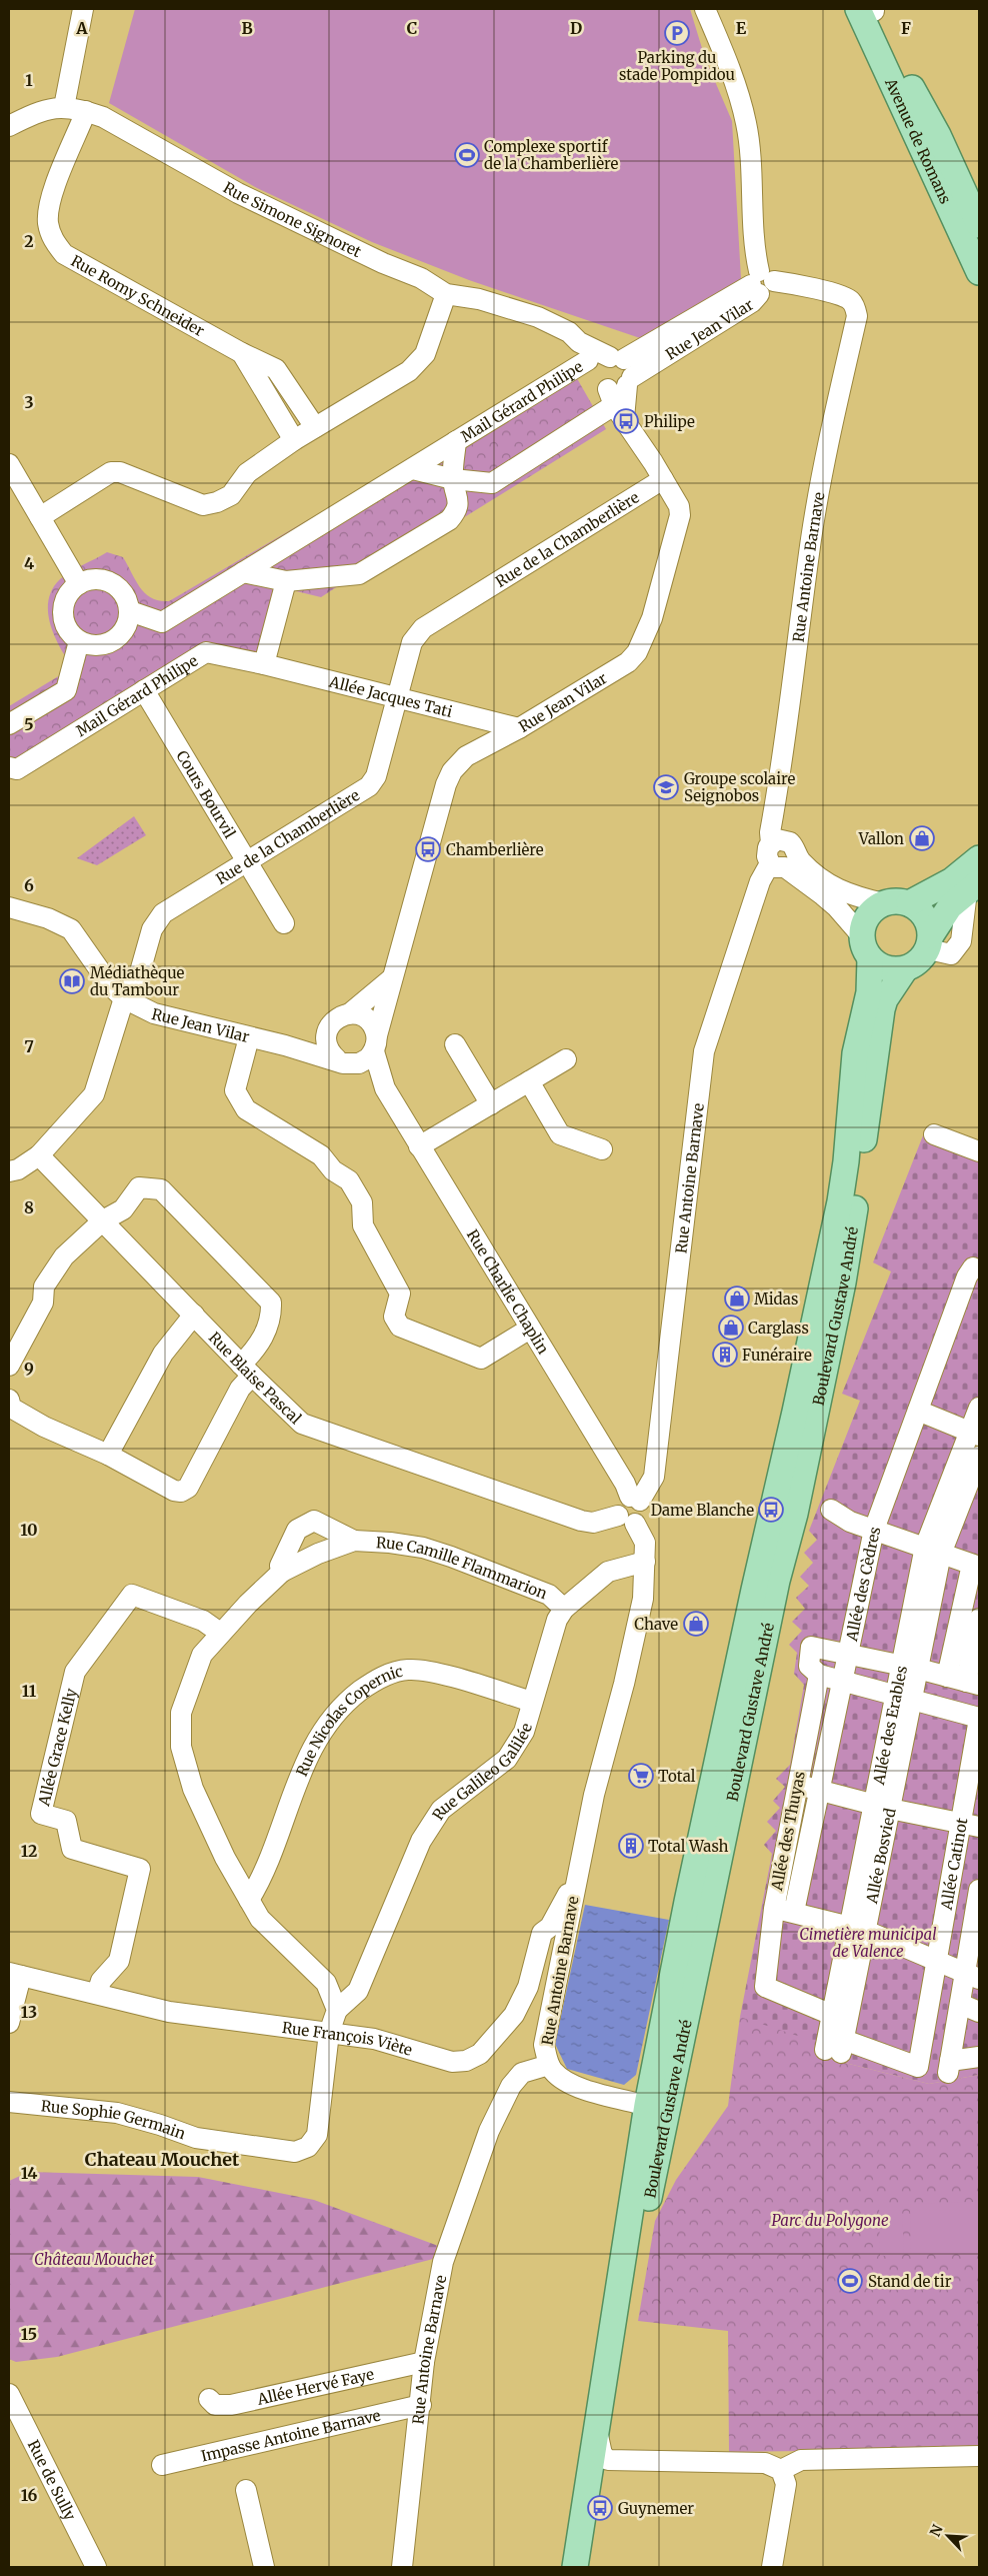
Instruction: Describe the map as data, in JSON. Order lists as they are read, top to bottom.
{
  "streets": {
    "main road": ["Avenue de Romans", "Boulevard Gustave André"],
    "street": [
      "Rue Simone Signoret",
      "Rue Romy Schneider",
      "Rue Jean Vilar",
      "Mail Gérard Philipe",
      "Rue de la Chamberlière",
      "Rue Antoine Barnave",
      "Allée Jacques Tati",
      "Cours Bourvil",
      "Rue Charlie Chaplin",
      "Rue Blaise Pascal",
      "Rue Camille Flammarion",
      "Allée des Cèdres",
      "Allée des Erables",
      "Rue Nicolas Copernic",
      "Allée Grace Kelly",
      "Rue Galileo Galilée",
      "Allée des Thuyas",
      "Allée Catinot",
      "Rue François Viète",
      "Rue Sophie Germain",
      "Allée Hervé Faye",
      "Impasse Antoine Barnave",
      "Rue de Sully"
    ]
  },
  "crossings": [
    ["Rue Simone Signoret", "Rue Romy Schneider"],
    ["Rue Simone Signoret", "Rue Jean Vilar"],
    ["Rue Simone Signoret", "Mail Gérard Philipe"],
    ["Rue Jean Vilar", "Mail Gérard Philipe"],
    ["Rue Jean Vilar", "Rue de la Chamberlière"],
    ["Rue Jean Vilar", "Rue Antoine Barnave"],
    ["Rue Jean Vilar", "Allée Jacques Tati"],
    ["Rue Jean Vilar", "Rue Charlie Chaplin"],
    ["Mail Gérard Philipe", "Allée Jacques Tati"],
    ["Mail Gérard Philipe", "Cours Bourvil"],
    ["Rue de la Chamberlière", "Allée Jacques Tati"],
    ["Rue de la Chamberlière", "Cours Bourvil"],
    ["Rue de la Chamberlière", "Rue Blaise Pascal"],
    ["Rue Antoine Barnave", "Rue Charlie Chaplin"],
    ["Rue Antoine Barnave", "Rue Blaise Pascal"],
    ["Rue Antoine Barnave", "Rue Galileo Galilée"],
    ["Rue Antoine Barnave", "Rue François Viète"],
    ["Rue Antoine Barnave", "Allée Hervé Faye"],
    ["Rue Antoine Barnave", "Impasse Antoine Barnave"],
    ["Rue Camille Flammarion", "Rue Nicolas Copernic"],
    ["Rue Camille Flammarion", "Allée Grace Kelly"],
    ["Rue Camille Flammarion", "Rue Galileo Galilée"],
    ["Allée des Erables", "Allée des Thuyas"],
    ["Allée des Erables", "Allée Catinot"],
    ["Rue Nicolas Copernic", "Rue Galileo Galilée"],
    ["Allée Grace Kelly", "Rue François Viète"],
    ["Rue François Viète", "Rue Sophie Germain"]
  ],
  "districts": ["Chateau Mouchet"],
  "parks": ["Cimetière municipal de Valence", "Parc du Polygone", "Château Mouchet"],
  "places": {
    "parking": ["Parking du stade Pompidou"],
    "sports": ["Complexe sportif de la Chamberlière", "Stand de tir"],
    "bus stop": [
      "Philipe",
      "Chamberlière",
      "Dame Blanche",
      "Guynemer"
    ],
    "school or university": ["Groupe scolaire Seignobos"],
    "shop": [
      "Vallon",
      "Midas",
      "Carglass",
      "Chave"
    ],
    "library": ["Médiathèque du Tambour"],
    "building": ["Funéraire", "Total Wash"],
    "supermarket": ["Total"]
  },
  "north": "top left",
  "grid": {
    "columns": [
      "A",
      "B",
      "C",
      "D",
      "E",
      "F"
    ],
    "rows": [
      "1",
      "2",
      "3",
      "4",
      "5",
      "6",
      "7",
      "8",
      "9",
      "10",
      "11",
      "12",
      "13",
      "14",
      "15",
      "16"
    ]
  }
}
